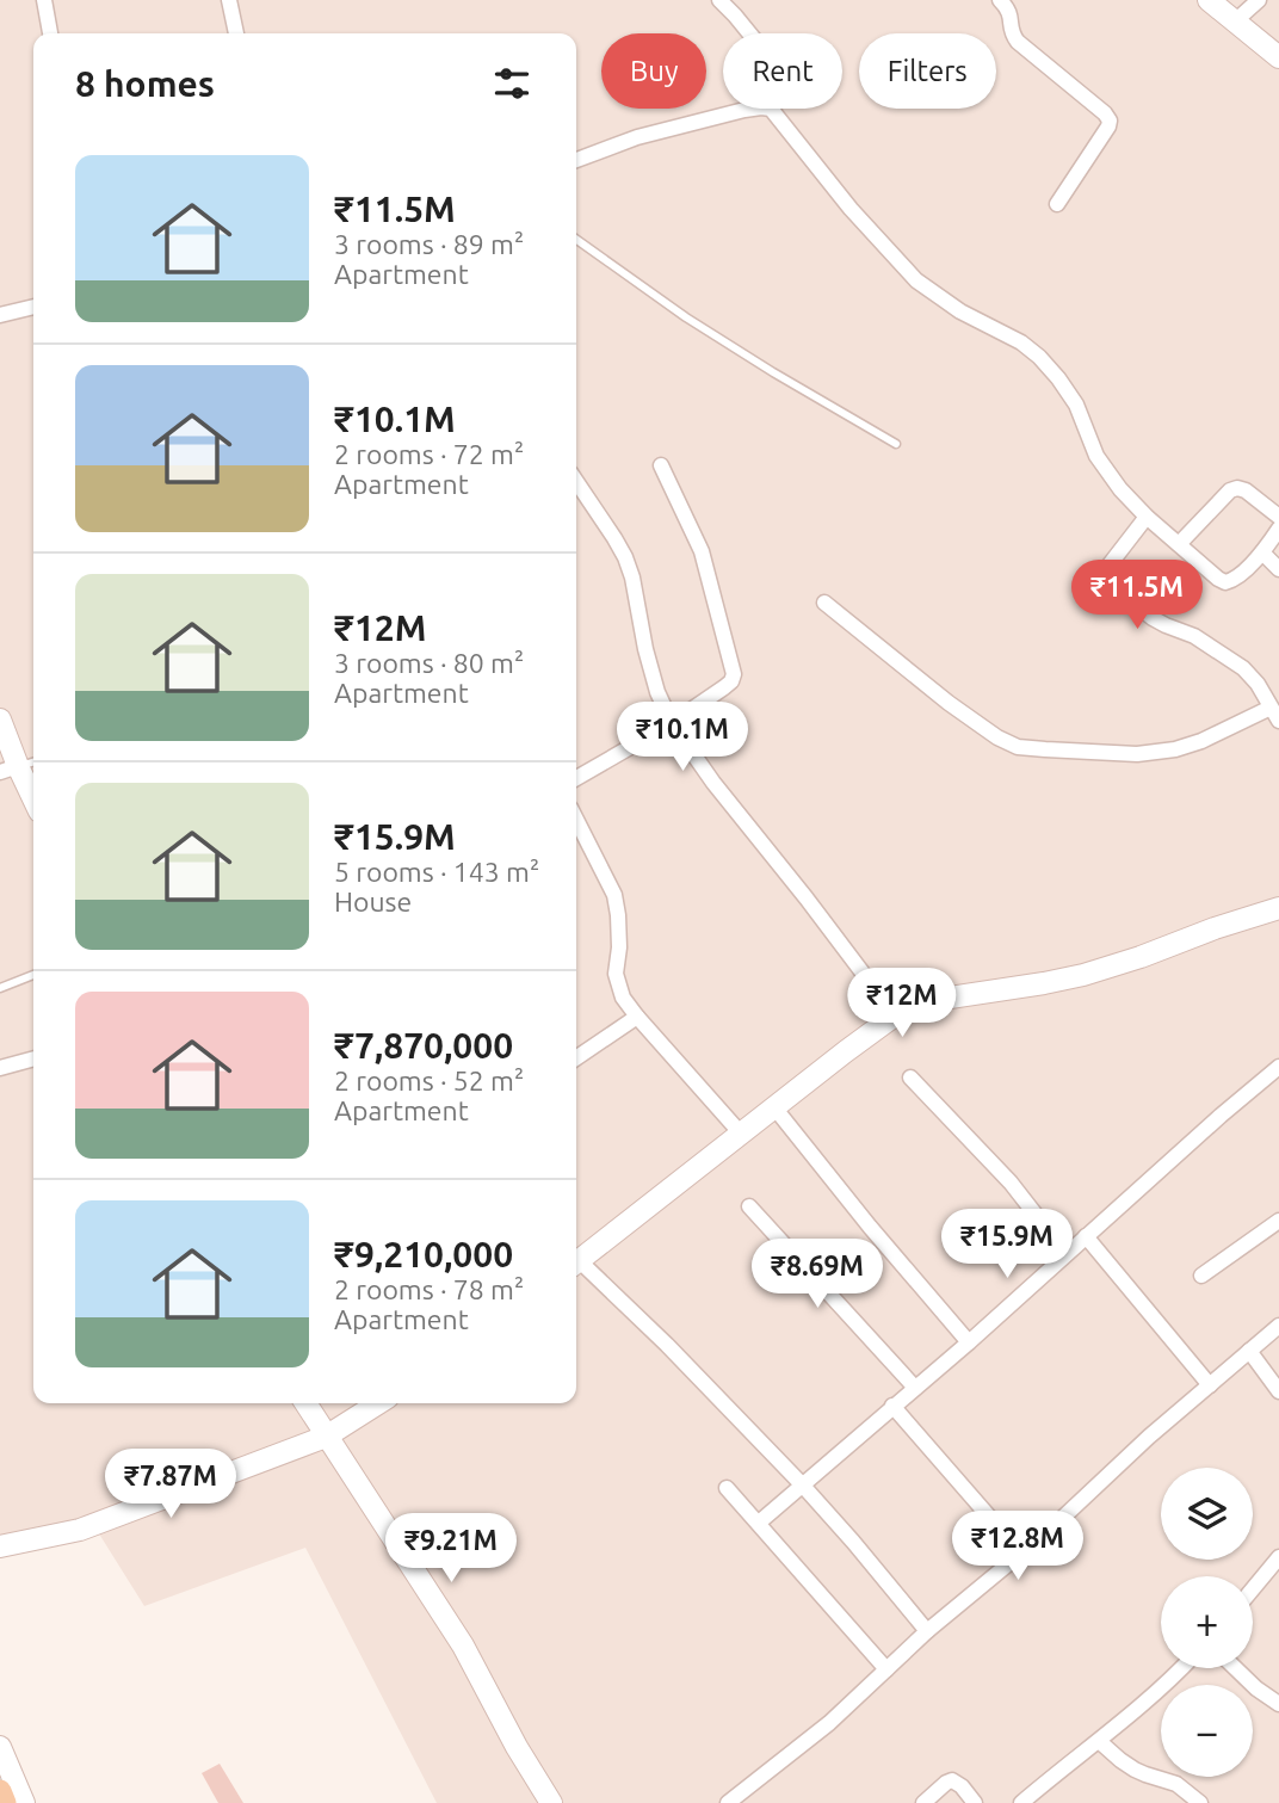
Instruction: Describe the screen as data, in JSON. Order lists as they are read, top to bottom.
{
  "page": {
    "chip": ["Buy", "Rent", "Filters"],
    "heading": "8 homes",
    "list": [
      {
        "name": "₹11.5M",
        "note": "3 rooms · 89 m² · Apartment"
      },
      {
        "name": "₹10.1M",
        "note": "2 rooms · 72 m² · Apartment"
      },
      {
        "name": "₹12M",
        "note": "3 rooms · 80 m² · Apartment"
      },
      {
        "name": "₹15.9M",
        "note": "5 rooms · 143 m² · House"
      },
      {
        "name": "₹7,870,000",
        "note": "2 rooms · 52 m² · Apartment"
      },
      {
        "name": "₹9,210,000",
        "note": "2 rooms · 78 m² · Apartment"
      }
    ],
    "price": [
      "₹11.5M",
      "₹10.1M",
      "₹12M",
      "₹15.9M",
      "₹8.69M",
      "₹7.87M",
      "₹12.8M",
      "₹9.21M"
    ],
    "map_buttons": ["+", "−"]
  }
}
